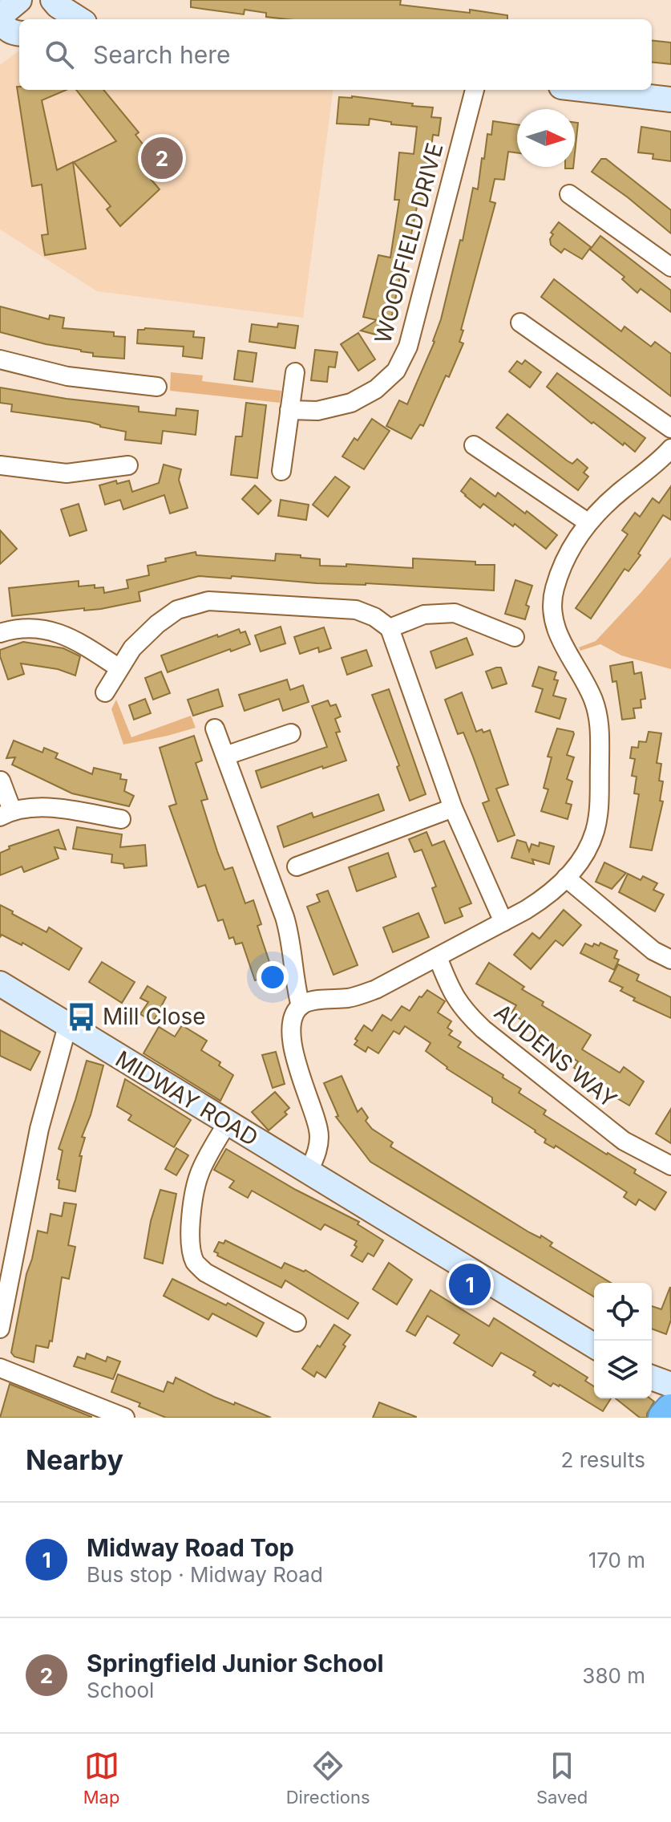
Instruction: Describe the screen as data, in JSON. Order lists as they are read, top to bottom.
{
  "streets": {
    "main road": ["MIDWAY ROAD"],
    "street": ["WOODFIELD DRIVE", "AUDENS WAY"]
  },
  "places": {
    "bus stop": ["Mill Close"]
  },
  "north": "right",
  "page": {
    "search": "Search here",
    "pins": ["2", "1"],
    "heading": ["Nearby", "2 results"],
    "list": [
      {
        "mark": "1",
        "name": "Midway Road Top",
        "note": "Bus stop · Midway Road",
        "value": "170 m"
      },
      {
        "mark": "2",
        "name": "Springfield Junior School",
        "note": "School",
        "value": "380 m"
      }
    ],
    "nav": ["Map", "Directions", "Saved"]
  }
}
